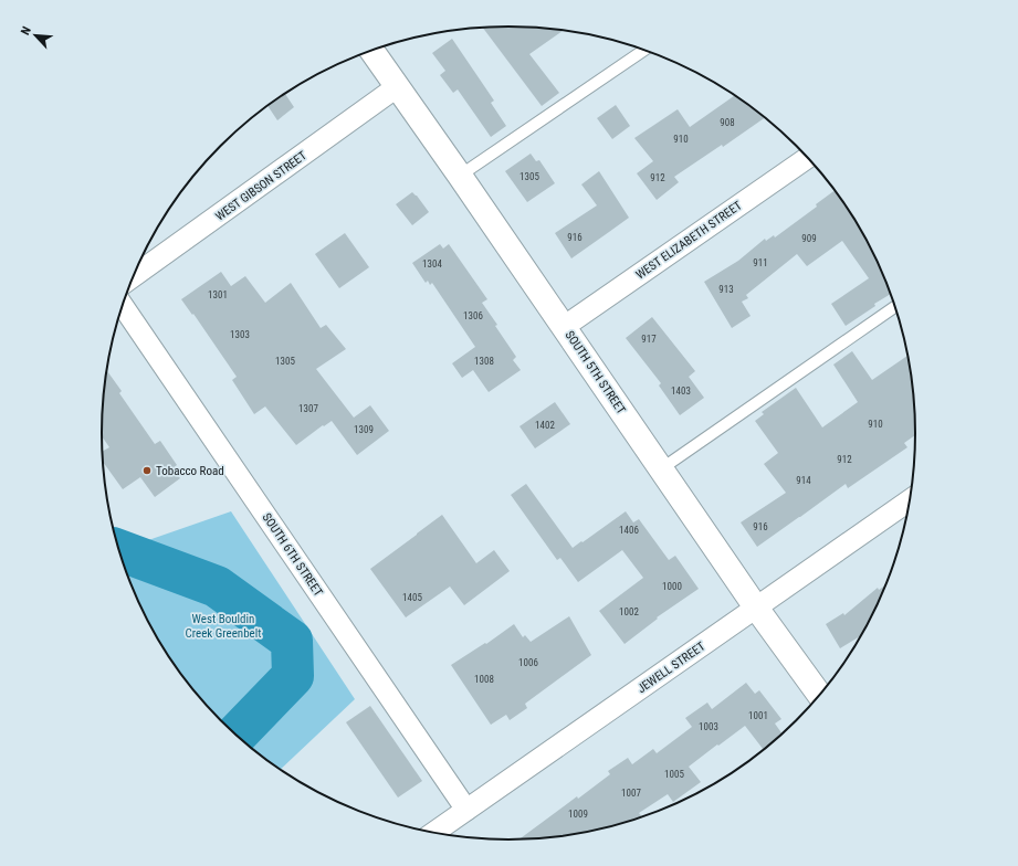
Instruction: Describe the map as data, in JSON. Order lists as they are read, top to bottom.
{
  "streets": {
    "street": [
      "WEST GIBSON STREET",
      "WEST ELIZABETH STREET",
      "SOUTH 5TH STREET",
      "SOUTH 6TH STREET",
      "JEWELL STREET"
    ]
  },
  "crossings": [
    ["WEST GIBSON STREET", "SOUTH 5TH STREET"],
    ["WEST ELIZABETH STREET", "SOUTH 5TH STREET"],
    ["SOUTH 5TH STREET", "JEWELL STREET"],
    ["SOUTH 6TH STREET", "JEWELL STREET"]
  ],
  "parks": ["West Bouldin Creek Greenbelt"],
  "places": ["Tobacco Road"],
  "house_numbers": [
    "908",
    "910",
    "1305",
    "912",
    "916",
    "909",
    "911",
    "1304",
    "913",
    "1301",
    "1306",
    "1303",
    "917",
    "1305",
    "1308",
    "1403",
    "1307",
    "910",
    "1402",
    "1309",
    "912",
    "914",
    "916",
    "1406",
    "1000",
    "1405",
    "1002",
    "1006",
    "1008",
    "1001",
    "1003",
    "1005",
    "1007",
    "1009"
  ],
  "north": "top left"
}
